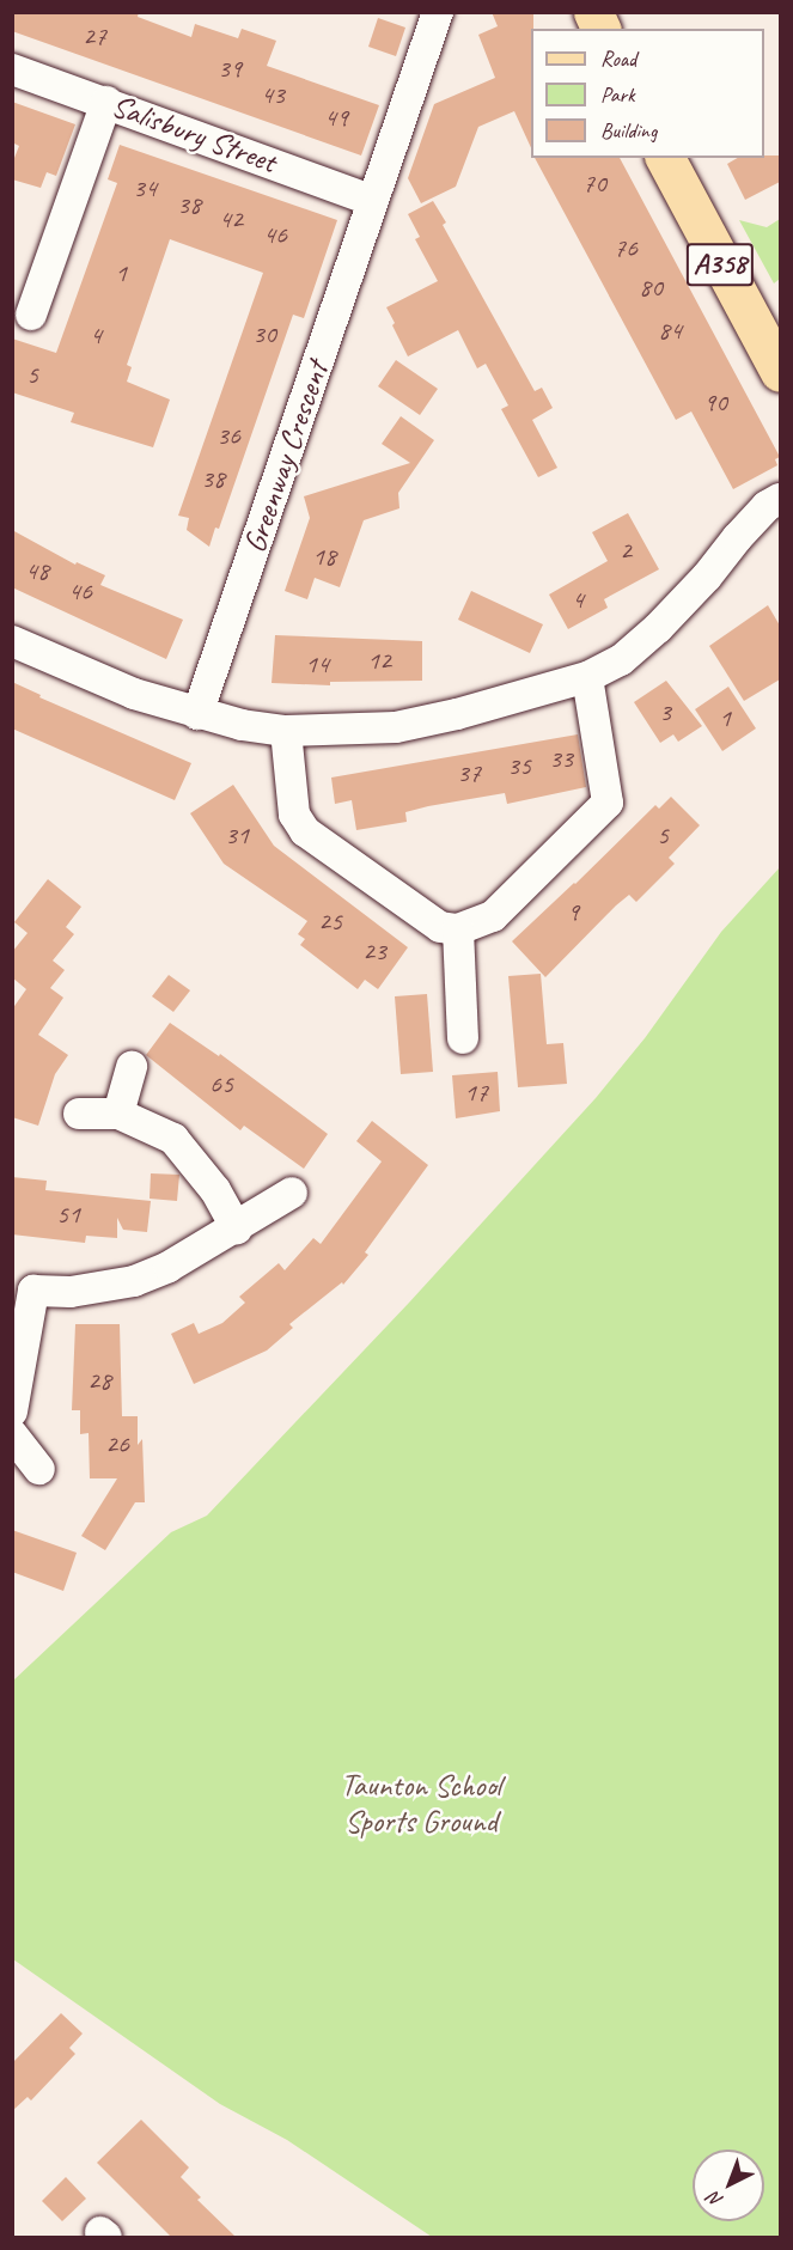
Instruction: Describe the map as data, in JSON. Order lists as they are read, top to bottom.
{
  "streets": {
    "main road": ["A358"],
    "street": ["Salisbury Street", "Greenway Crescent"]
  },
  "crossings": [
    ["Salisbury Street", "Greenway Crescent"]
  ],
  "parks": ["Taunton School Sports Ground"],
  "house_numbers": [
    "27",
    "39",
    "43",
    "49",
    "70",
    "34",
    "38",
    "42",
    "46",
    "76",
    "1",
    "80",
    "84",
    "30",
    "4",
    "5",
    "90",
    "36",
    "38",
    "2",
    "18",
    "48",
    "46",
    "4",
    "12",
    "14",
    "3",
    "1",
    "33",
    "35",
    "37",
    "31",
    "5",
    "9",
    "25",
    "23",
    "65",
    "17",
    "51",
    "28",
    "26"
  ],
  "legend": ["Road", "Park", "Building"],
  "north": "bottom left"
}
